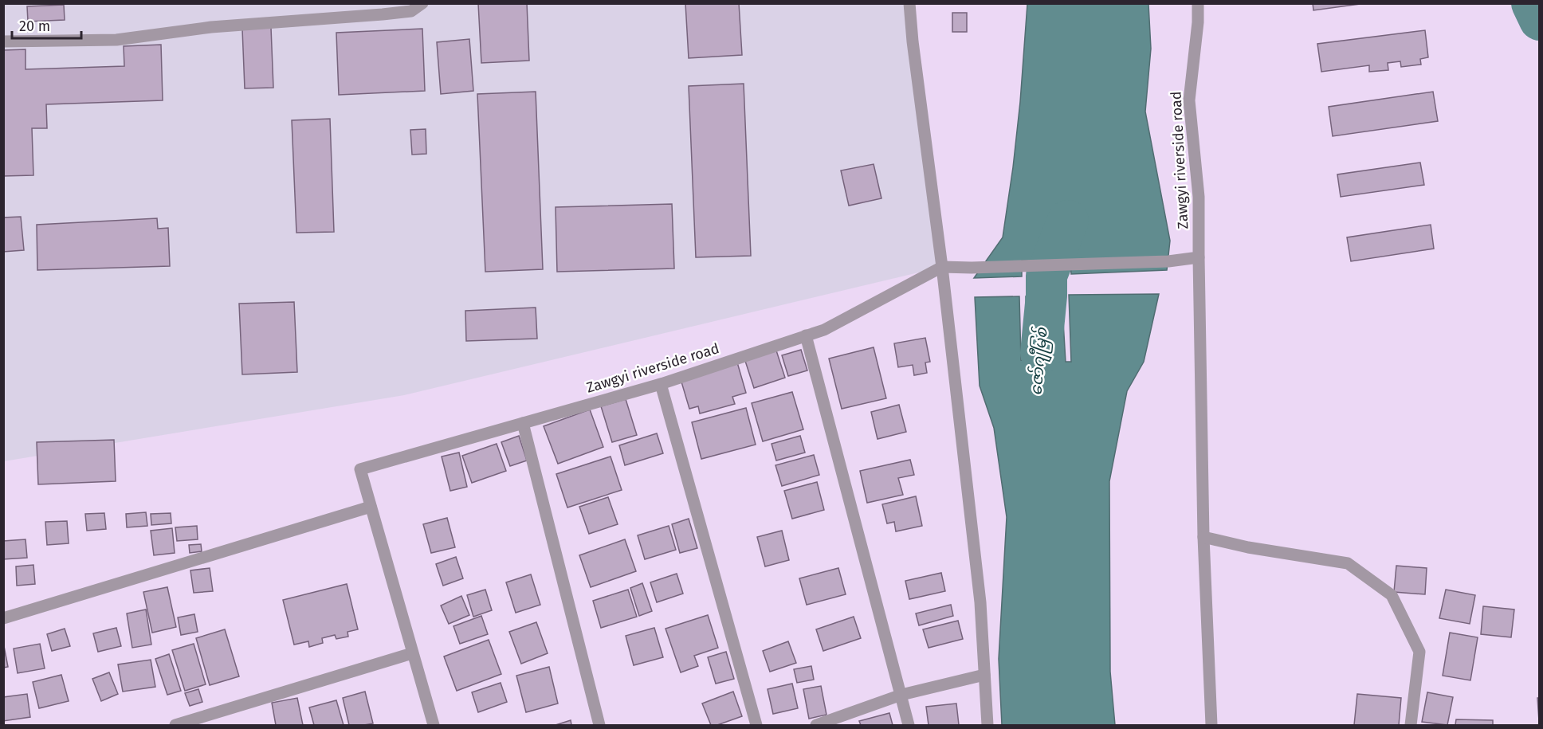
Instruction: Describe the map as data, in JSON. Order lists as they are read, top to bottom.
{
  "streets": {
    "street": ["Zawgyi riverside road"]
  },
  "water": ["ဇော်ဂျီမြစ်"],
  "scale_bar": "20 m"
}
